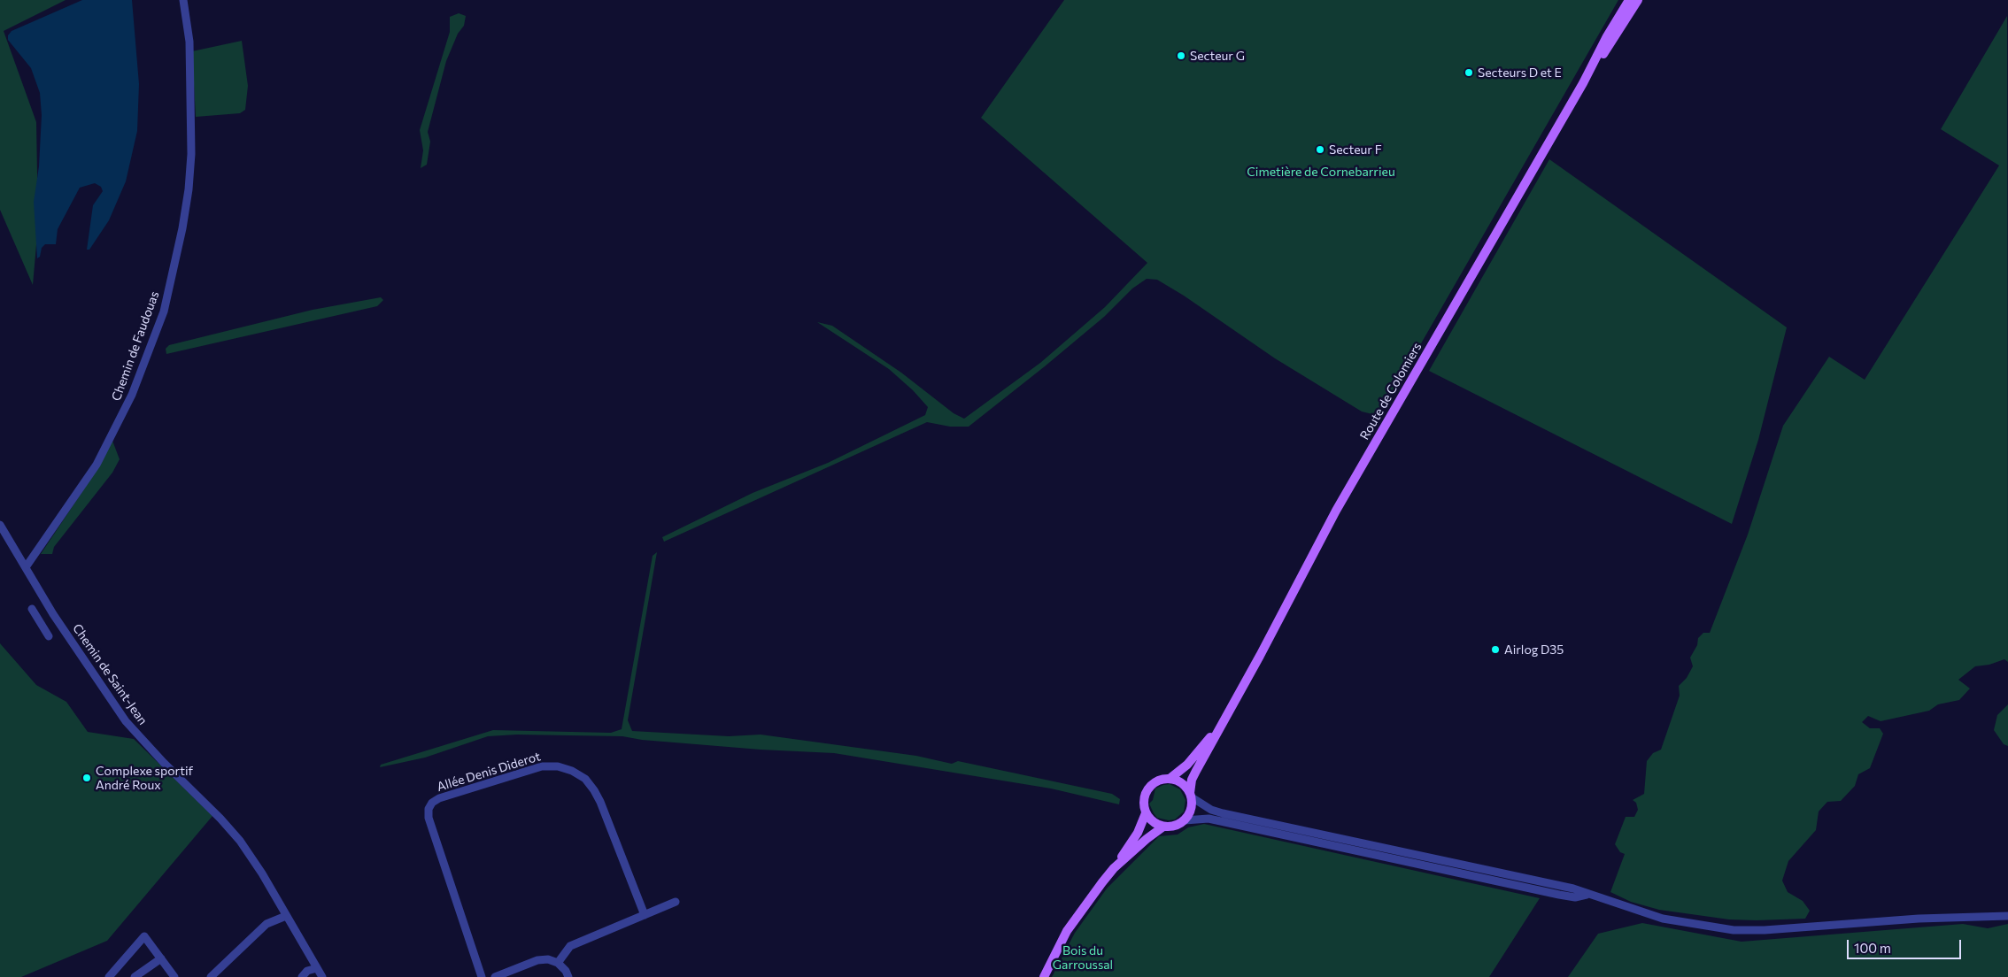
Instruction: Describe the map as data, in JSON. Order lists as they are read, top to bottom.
{
  "streets": {
    "main road": ["Route de Colomiers"],
    "street": ["Chemin de Faudouas", "Chemin de Saint-Jean", "Allée Denis Diderot"]
  },
  "crossings": [
    ["Chemin de Faudouas", "Chemin de Saint-Jean"]
  ],
  "parks": ["Cimetière de Cornebarrieu", "Bois du Garroussal"],
  "places": [
    "Secteur G",
    "Secteurs D et E",
    "Secteur F",
    "Airlog D35",
    "Complexe sportif André Roux"
  ],
  "scale_bar": "100 m"
}
